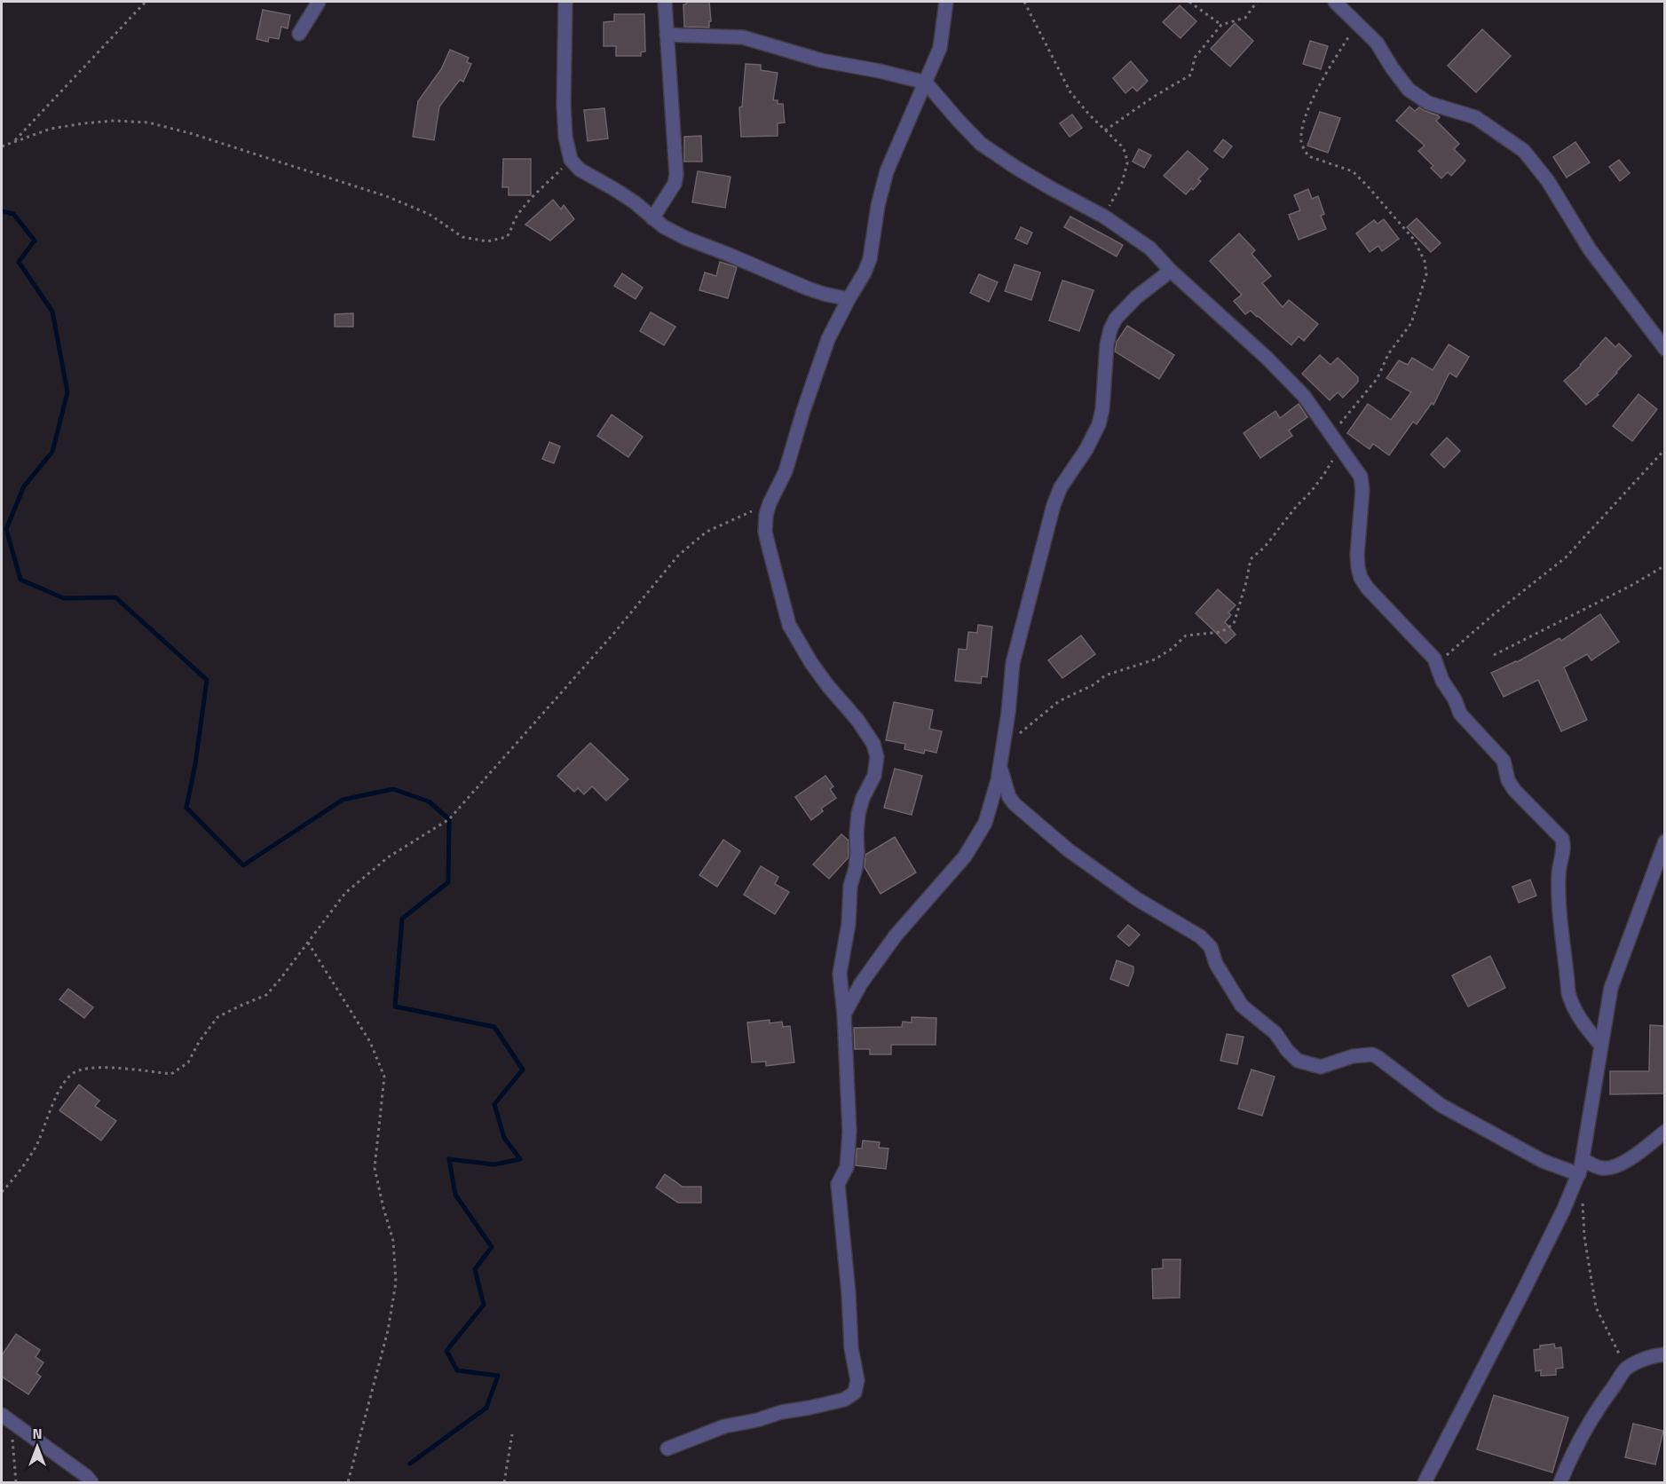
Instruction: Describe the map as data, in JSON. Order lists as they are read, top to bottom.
{
  "north": "top"
}
